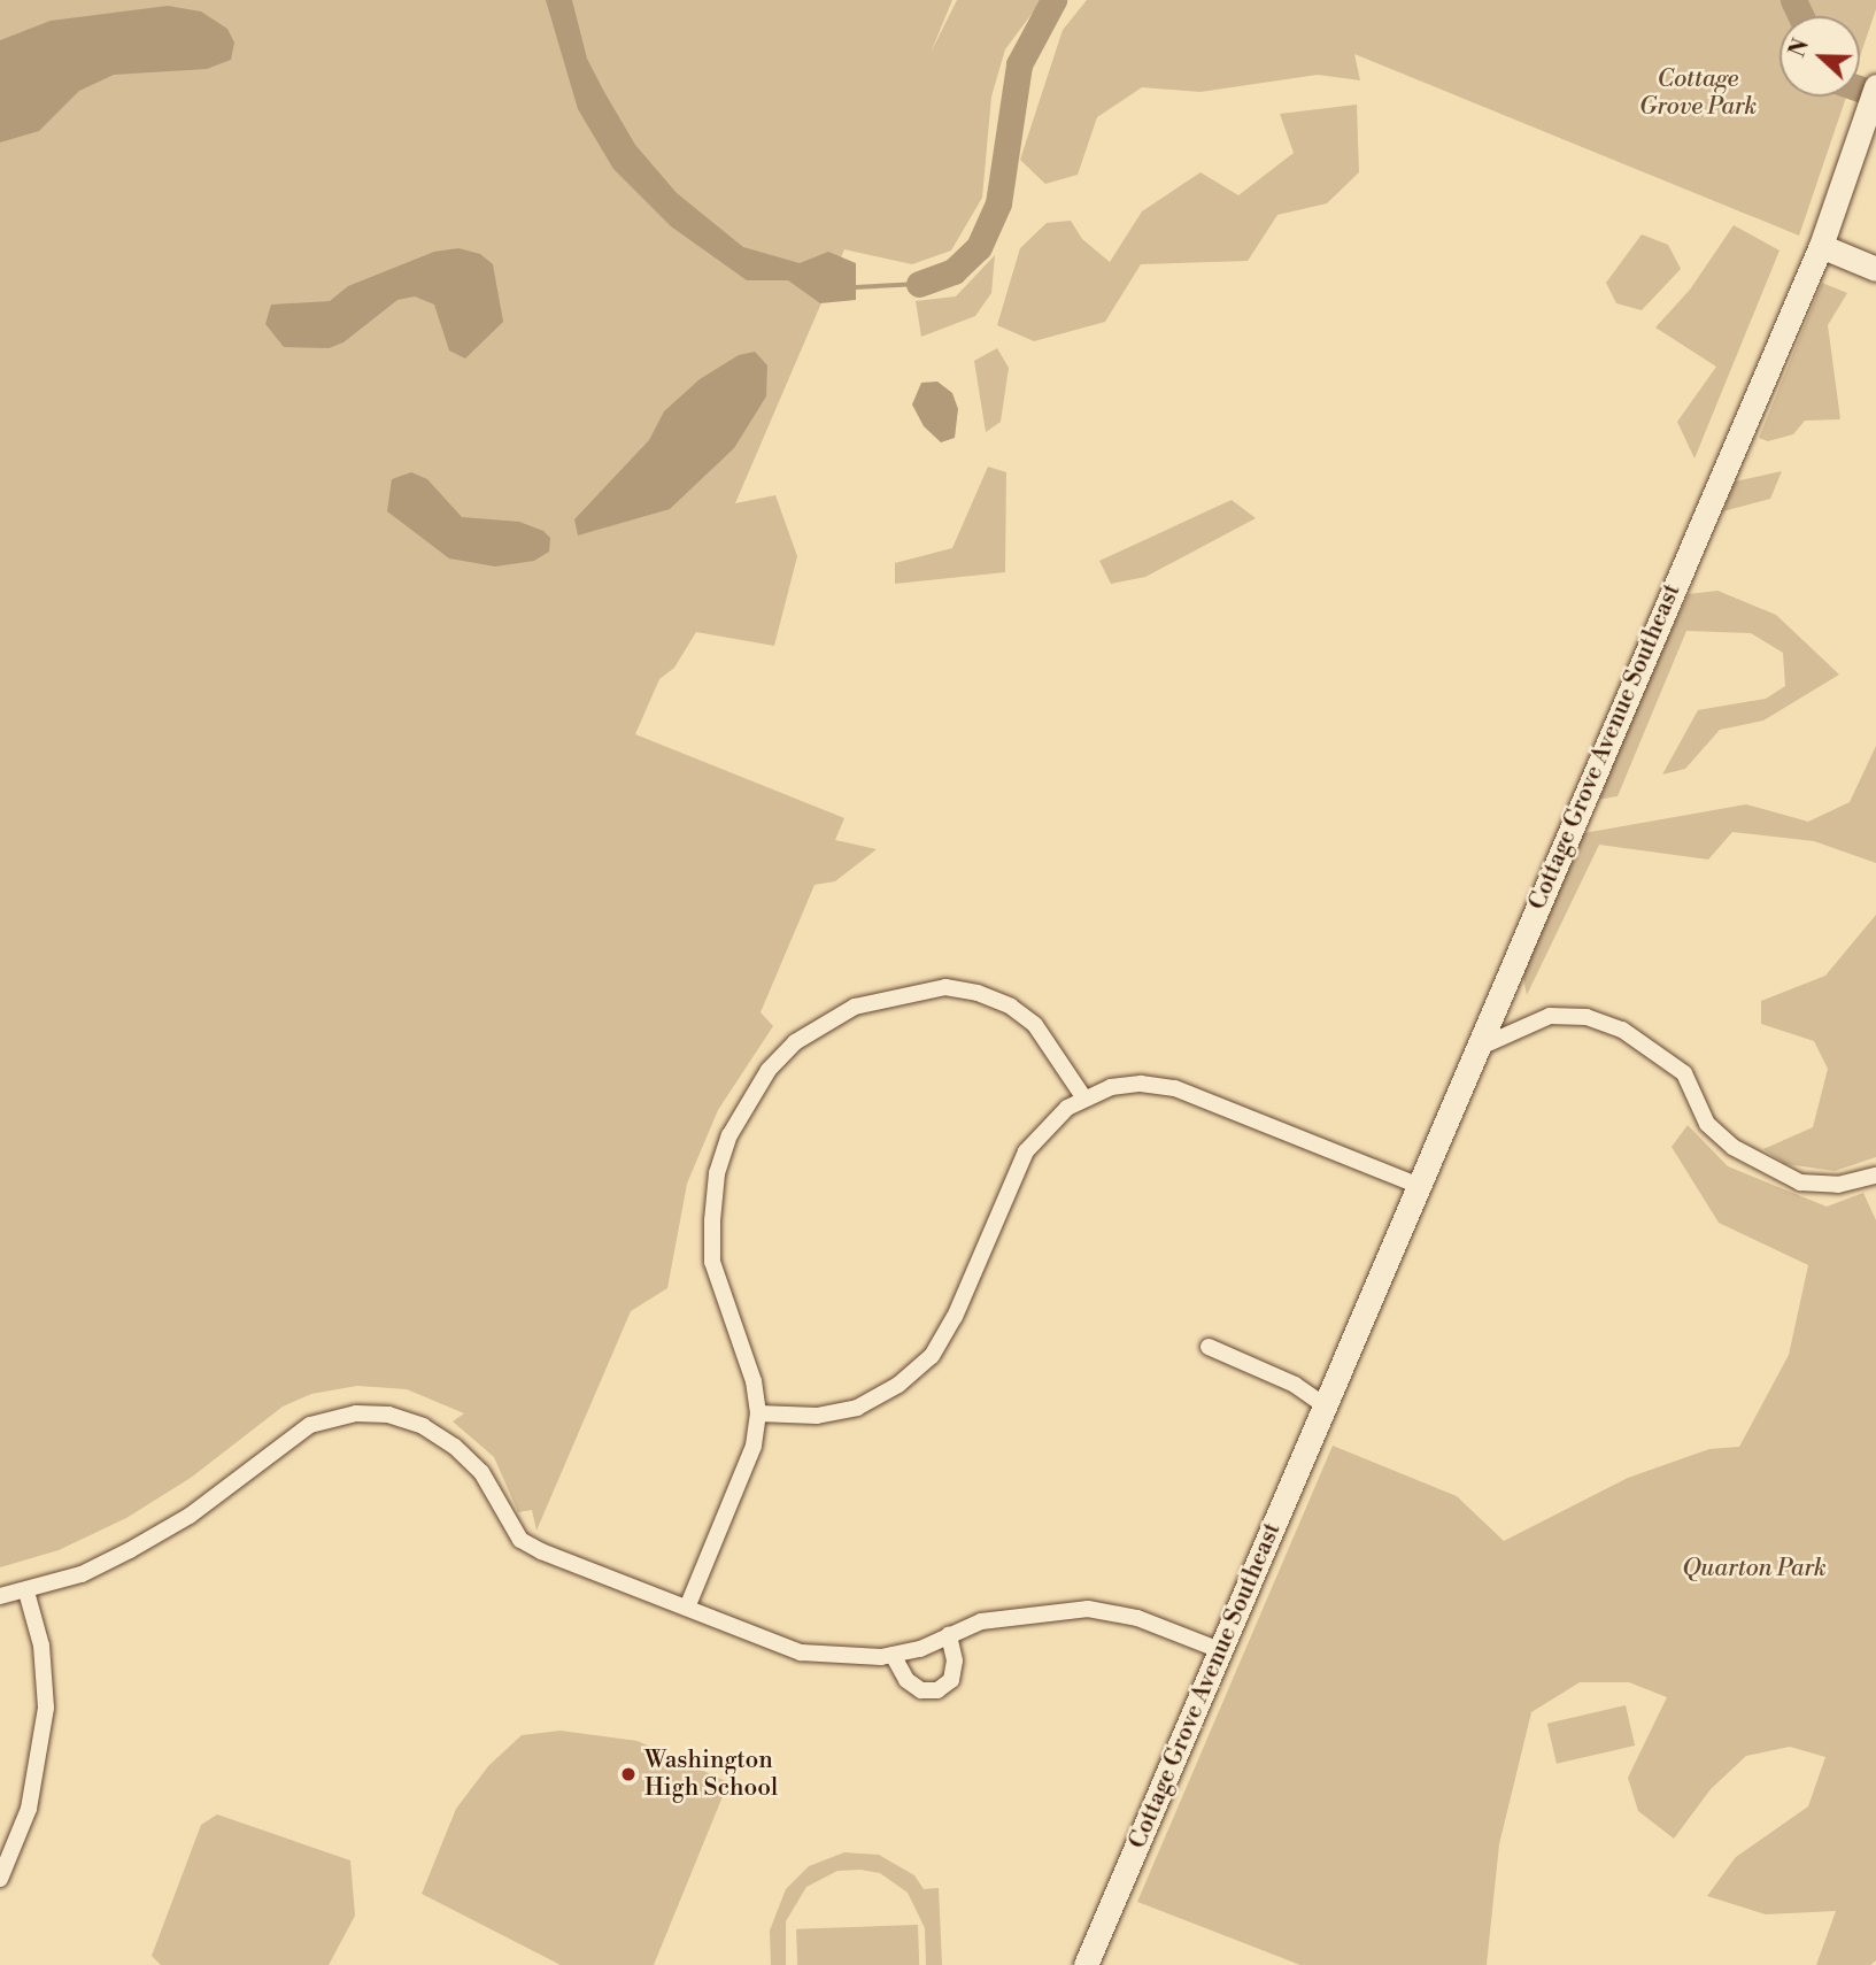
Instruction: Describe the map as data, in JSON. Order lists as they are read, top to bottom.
{
  "streets": {
    "main road": ["Cottage Grove Avenue Southeast"]
  },
  "parks": ["Cottage Grove Park", "Quarton Park"],
  "places": ["Washington High School"],
  "north": "left"
}
